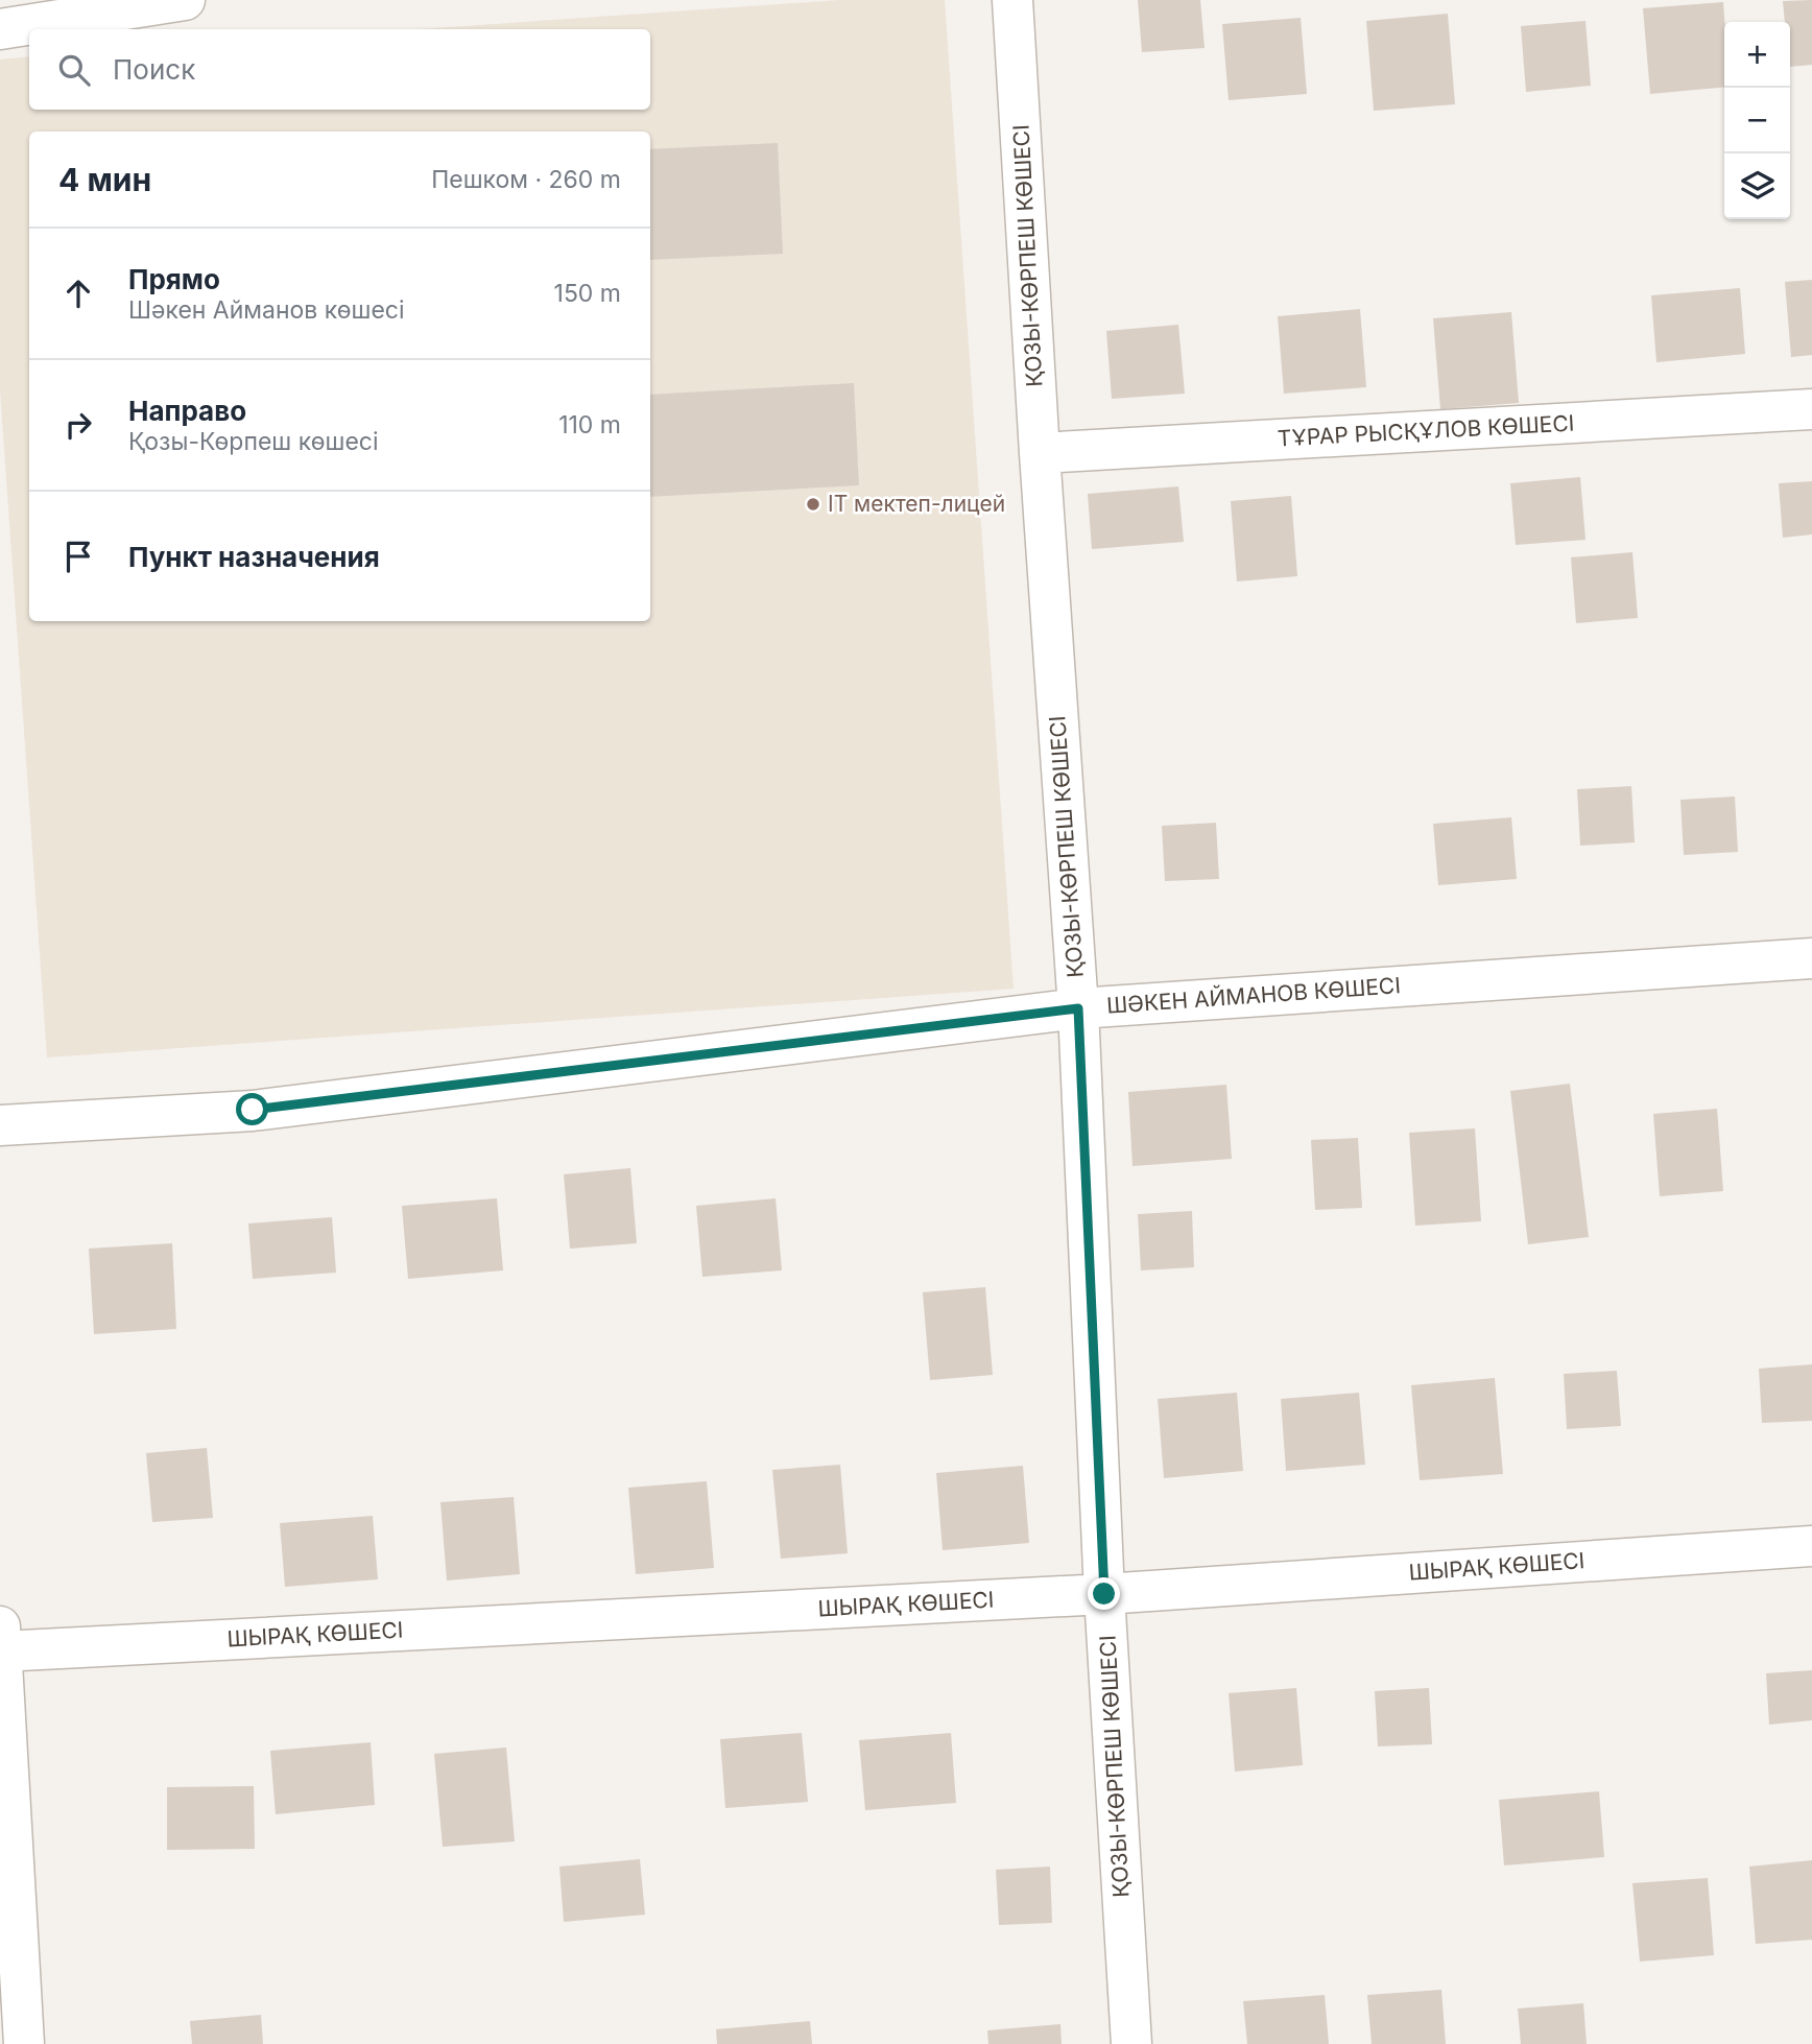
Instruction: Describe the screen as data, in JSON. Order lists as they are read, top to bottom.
{
  "streets": {
    "street": [
      "ҚОЗЫ-КӨРПЕШ КӨШЕСІ",
      "ТҰРАР РЫСҚҰЛОВ КӨШЕСІ",
      "ШӘКЕН АЙМАНОВ КӨШЕСІ",
      "ШЫРАҚ КӨШЕСІ"
    ]
  },
  "crossings": [
    ["ҚОЗЫ-КӨРПЕШ КӨШЕСІ", "ТҰРАР РЫСҚҰЛОВ КӨШЕСІ"],
    ["ҚОЗЫ-КӨРПЕШ КӨШЕСІ", "ШӘКЕН АЙМАНОВ КӨШЕСІ"],
    ["ҚОЗЫ-КӨРПЕШ КӨШЕСІ", "ШЫРАҚ КӨШЕСІ"]
  ],
  "places": ["IT мектеп-лицей"],
  "page": {
    "map_buttons": ["+", "−"],
    "search": "Поиск",
    "heading": ["4 мин", "Пешком · 260 m"],
    "list": [
      ["Прямо", "Шәкен Айманов көшесі", "150 m"],
      ["Направо", "Қозы-Көрпеш көшесі", "110 m"],
      "Пункт назначения"
    ]
  }
}
